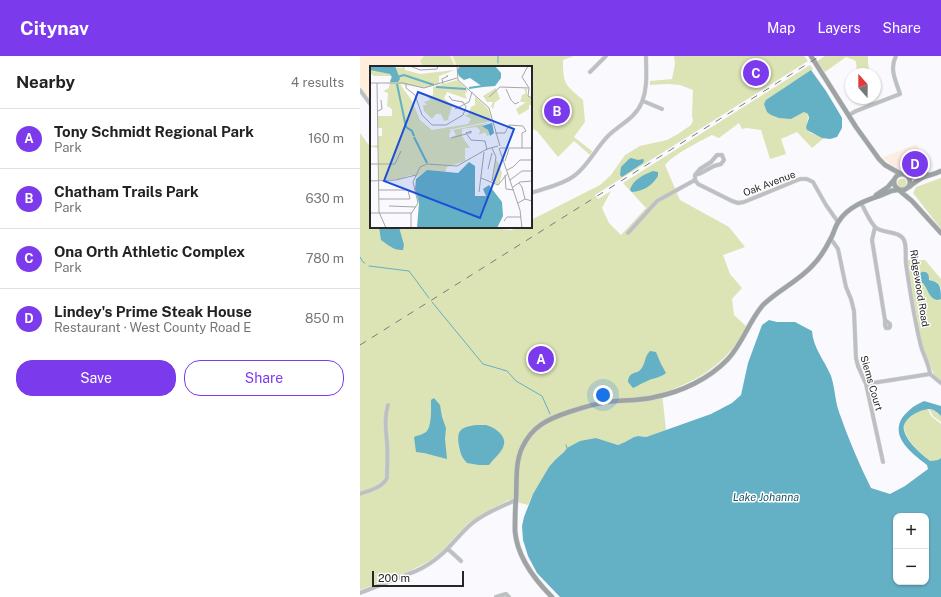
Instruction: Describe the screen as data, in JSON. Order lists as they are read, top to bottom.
{
  "streets": {
    "street": ["Oak Avenue", "Ridgewood Road", "Siems Court"]
  },
  "water": ["Lake Johanna"],
  "scale_bar": "200 m",
  "north": "top",
  "page": {
    "header": "Citynav",
    "nav": ["Map", "Layers", "Share"],
    "heading": ["Nearby", "4 results"],
    "pins": [
      "C",
      "B",
      "D",
      "A"
    ],
    "list": [
      {
        "mark": "A",
        "name": "Tony Schmidt Regional Park",
        "note": "Park",
        "value": "160 m"
      },
      {
        "mark": "B",
        "name": "Chatham Trails Park",
        "note": "Park",
        "value": "630 m"
      },
      {
        "mark": "C",
        "name": "Ona Orth Athletic Complex",
        "note": "Park",
        "value": "780 m"
      },
      {
        "mark": "D",
        "name": "Lindey's Prime Steak House",
        "note": "Restaurant · West County Road E",
        "value": "850 m"
      }
    ],
    "buttons": ["Save", "Share"],
    "map_buttons": ["+", "−"],
    "scale": "200 m"
  }
}
